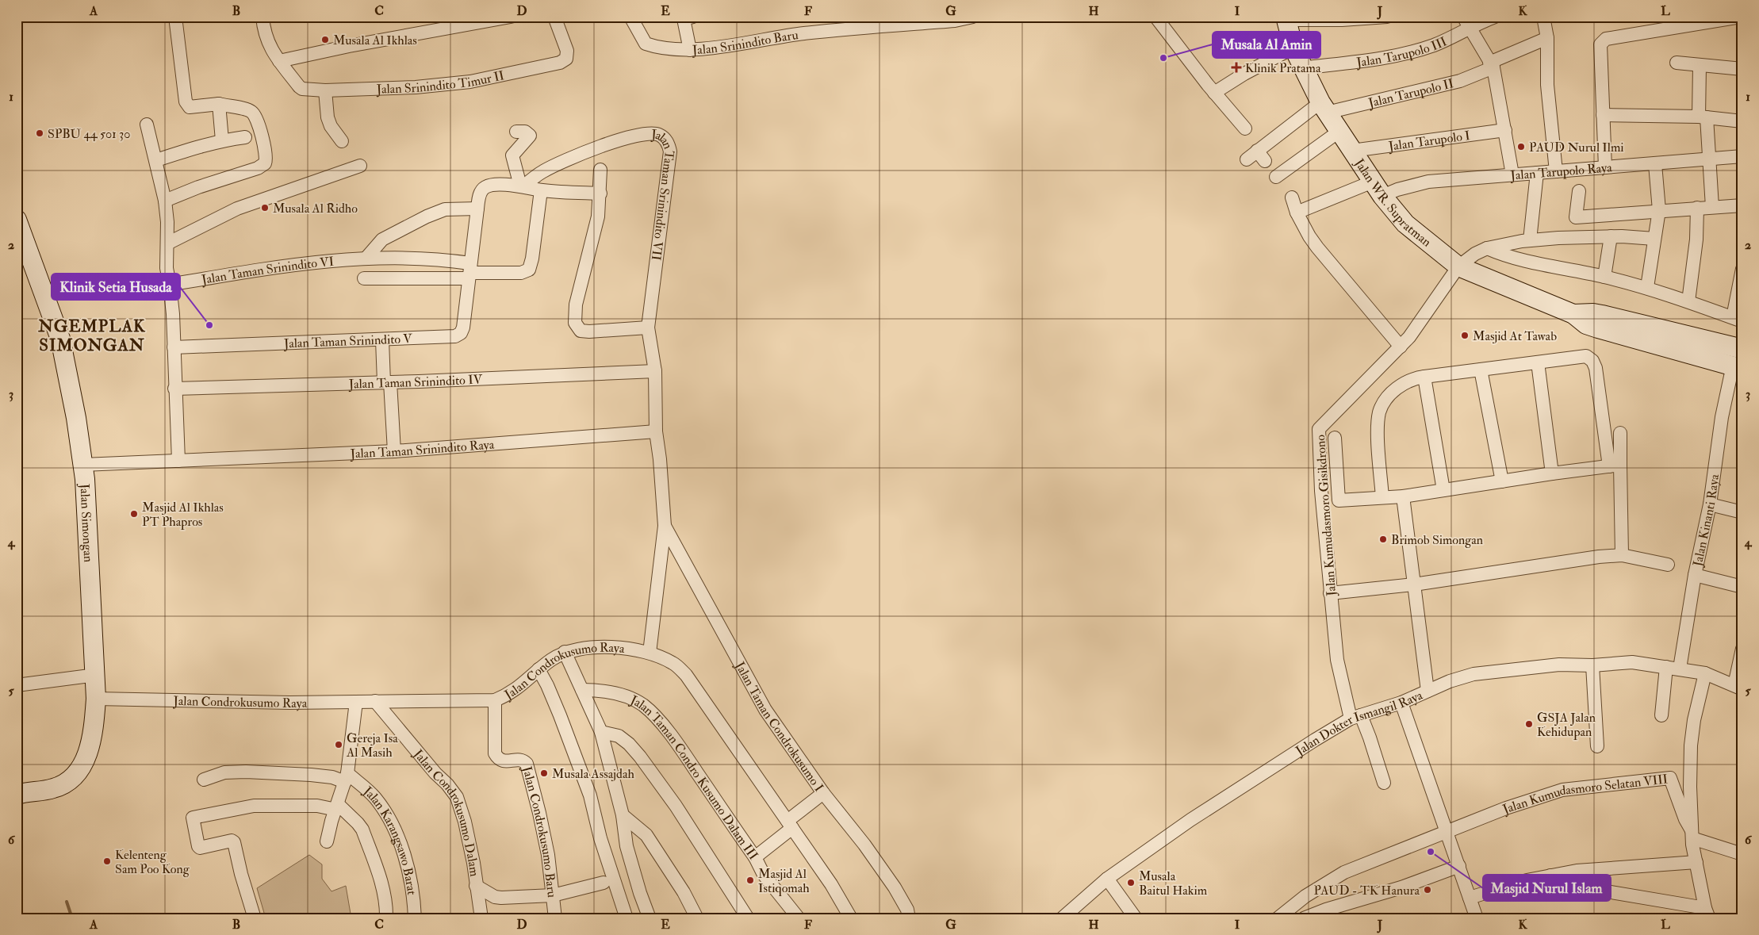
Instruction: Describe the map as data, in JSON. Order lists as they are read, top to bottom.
{
  "streets": {
    "main road": ["Jalan WR. Supratman", "Jalan Simongan"],
    "street": [
      "Jalan Srinindito Baru",
      "Jalan Tarupolo III",
      "Jalan Srinindito Timur II",
      "Jalan Tarupolo II",
      "Jalan Tarupolo I",
      "Jalan Tarupolo Raya",
      "Jalan Taman Srinindito VII",
      "Jalan Taman Srinindito VI",
      "Jalan Taman Srinindito V",
      "Jalan Taman Srinindito IV",
      "Jalan Taman Srinindito Raya",
      "Jalan Kumudasmoro Gisikdrono",
      "Jalan Kinanti Raya",
      "Jalan Condrokusumo Raya",
      "Jalan Dokter Ismangil Raya",
      "Jalan Taman Condrokusumo I",
      "Jalan Taman Condro Kusumo Dalam III",
      "Jalan Kumudasmoro Selatan VIII",
      "Jalan Condrokusumo Dalam",
      "Jalan Condrokusumo Baru",
      "Jalan Karangsawo Barat"
    ]
  },
  "crossings": [
    ["Jalan Tarupolo III", "Jalan WR. Supratman"],
    ["Jalan Tarupolo II", "Jalan WR. Supratman"],
    ["Jalan Tarupolo I", "Jalan WR. Supratman"],
    ["Jalan Tarupolo Raya", "Jalan WR. Supratman"],
    ["Jalan WR. Supratman", "Jalan Kumudasmoro Gisikdrono"],
    ["Jalan WR. Supratman", "Jalan Kinanti Raya"],
    ["Jalan Taman Srinindito VI", "Jalan Taman Srinindito V"],
    ["Jalan Taman Srinindito Raya", "Jalan Simongan"],
    ["Jalan Kumudasmoro Gisikdrono", "Jalan Dokter Ismangil Raya"],
    ["Jalan Kinanti Raya", "Jalan Dokter Ismangil Raya"],
    ["Jalan Simongan", "Jalan Condrokusumo Raya"],
    ["Jalan Condrokusumo Raya", "Jalan Condrokusumo Dalam"],
    ["Jalan Condrokusumo Raya", "Jalan Condrokusumo Baru"]
  ],
  "districts": ["NGEMPLAK SIMONGAN"],
  "places": {
    "other": [
      "Musala Al Ikhlas",
      "Musala Al Amin",
      "SPBU 44 501 30",
      "PAUD Nurul Ilmi",
      "Musala Al Ridho",
      "Klinik Setia Husada",
      "Masjid At Tawab",
      "Masjid Al Ikhlas PT Phapros",
      "Brimob Simongan",
      "GSJA Jalan Kehidupan",
      "Gereja Isa Al Masih",
      "Musala Assajdah",
      "Masjid Nurul Islam",
      "Kelenteng Sam Poo Kong",
      "Masjid Al Istiqomah",
      "Musala Baitul Hakim",
      "PAUD - TK Hanura"
    ],
    "health": ["Klinik Pratama"]
  },
  "grid": {
    "columns": [
      "A",
      "B",
      "C",
      "D",
      "E",
      "F",
      "G",
      "H",
      "I",
      "J",
      "K",
      "L"
    ],
    "rows": [
      "1",
      "2",
      "3",
      "4",
      "5",
      "6"
    ]
  }
}
